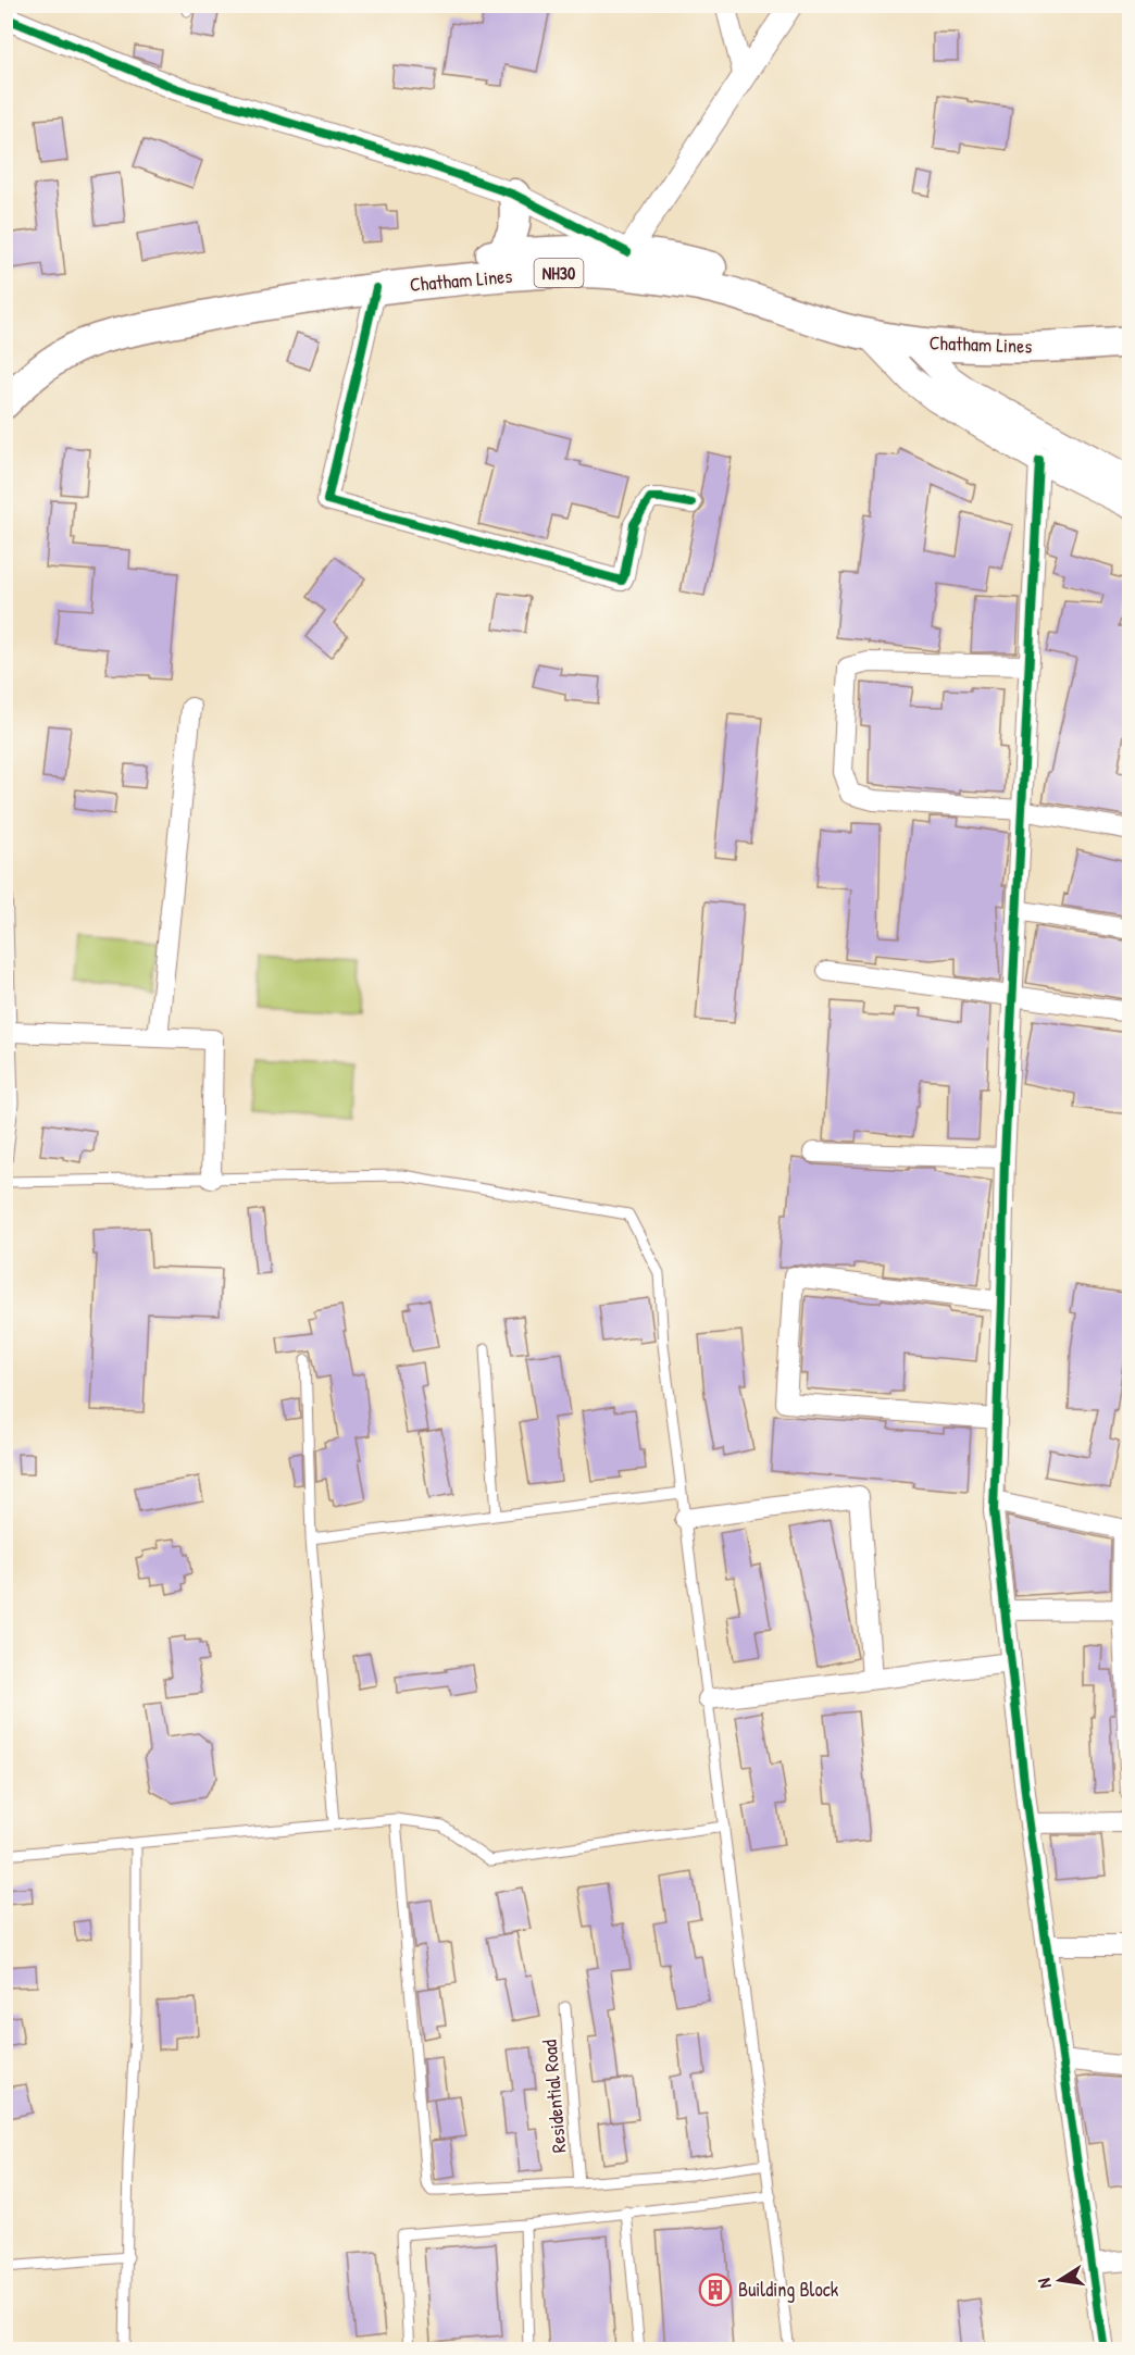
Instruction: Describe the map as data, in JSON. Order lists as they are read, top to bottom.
{
  "streets": {
    "highway": ["NH30", "Chatham Lines"],
    "lane": ["Residential Road"]
  },
  "places": {
    "building": ["Building Block"]
  },
  "north": "left"
}
